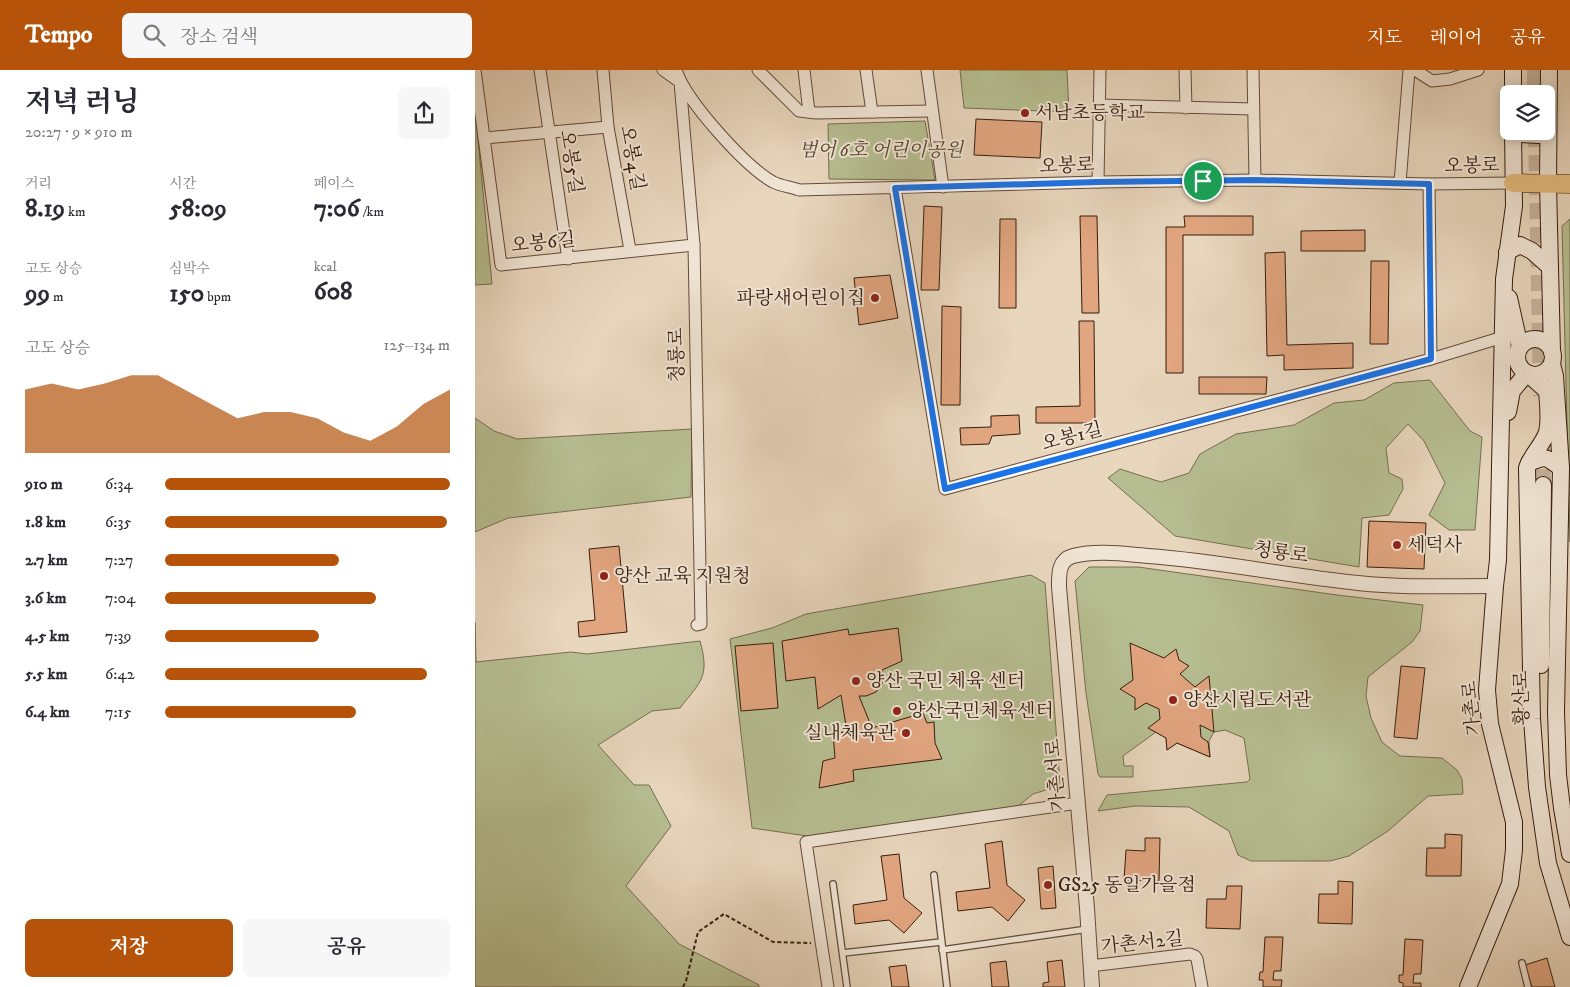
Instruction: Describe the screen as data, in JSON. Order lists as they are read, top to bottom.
{
  "streets": {
    "main road": ["황산로", "가촌로"],
    "street": [
      "오봉4길",
      "오봉5길",
      "오봉로",
      "오봉6길",
      "청룡로",
      "오봉1길",
      "가촌서로",
      "가촌서2길"
    ]
  },
  "crossings": [
    ["오봉4길", "오봉6길"],
    ["오봉5길", "오봉6길"],
    ["오봉로", "청룡로"],
    ["오봉로", "오봉1길"],
    ["오봉6길", "청룡로"],
    ["청룡로", "가촌로"],
    ["청룡로", "가촌서로"],
    ["오봉1길", "가촌로"],
    ["가촌서로", "가촌서2길"]
  ],
  "parks": ["범어 6호 어린이공원"],
  "places": [
    "서남초등학교",
    "파랑새어린이집",
    "세덕사",
    "양산 교육 지원청",
    "양산 국민 체육 센터",
    "양산시립도서관",
    "양산국민체육센터",
    "실내체육관",
    "GS25 동일가을점"
  ],
  "page": {
    "header": "Tempo",
    "search": "장소 검색",
    "nav": ["지도", "레이어", "공유"],
    "heading": ["저녁 러닝", "20:27 · 9 × 910 m"],
    "stats": [
      ["거리", "8.19 km"],
      ["시간", "58:09"],
      ["페이스", "7:06 /km"],
      ["고도 상승", "99 m"],
      ["심박수", "150 bpm"],
      ["kcal", "608"]
    ],
    "chart": ["고도 상승", "125–134 m"],
    "list": [
      {
        "name": "910 m",
        "note": "6:34"
      },
      {
        "name": "1.8 km",
        "note": "6:35"
      },
      {
        "name": "2.7 km",
        "note": "7:27"
      },
      {
        "name": "3.6 km",
        "note": "7:04"
      },
      {
        "name": "4.5 km",
        "note": "7:39"
      },
      {
        "name": "5.5 km",
        "note": "6:42"
      },
      {
        "name": "6.4 km",
        "note": "7:15"
      }
    ],
    "buttons": ["저장", "공유"]
  }
}
